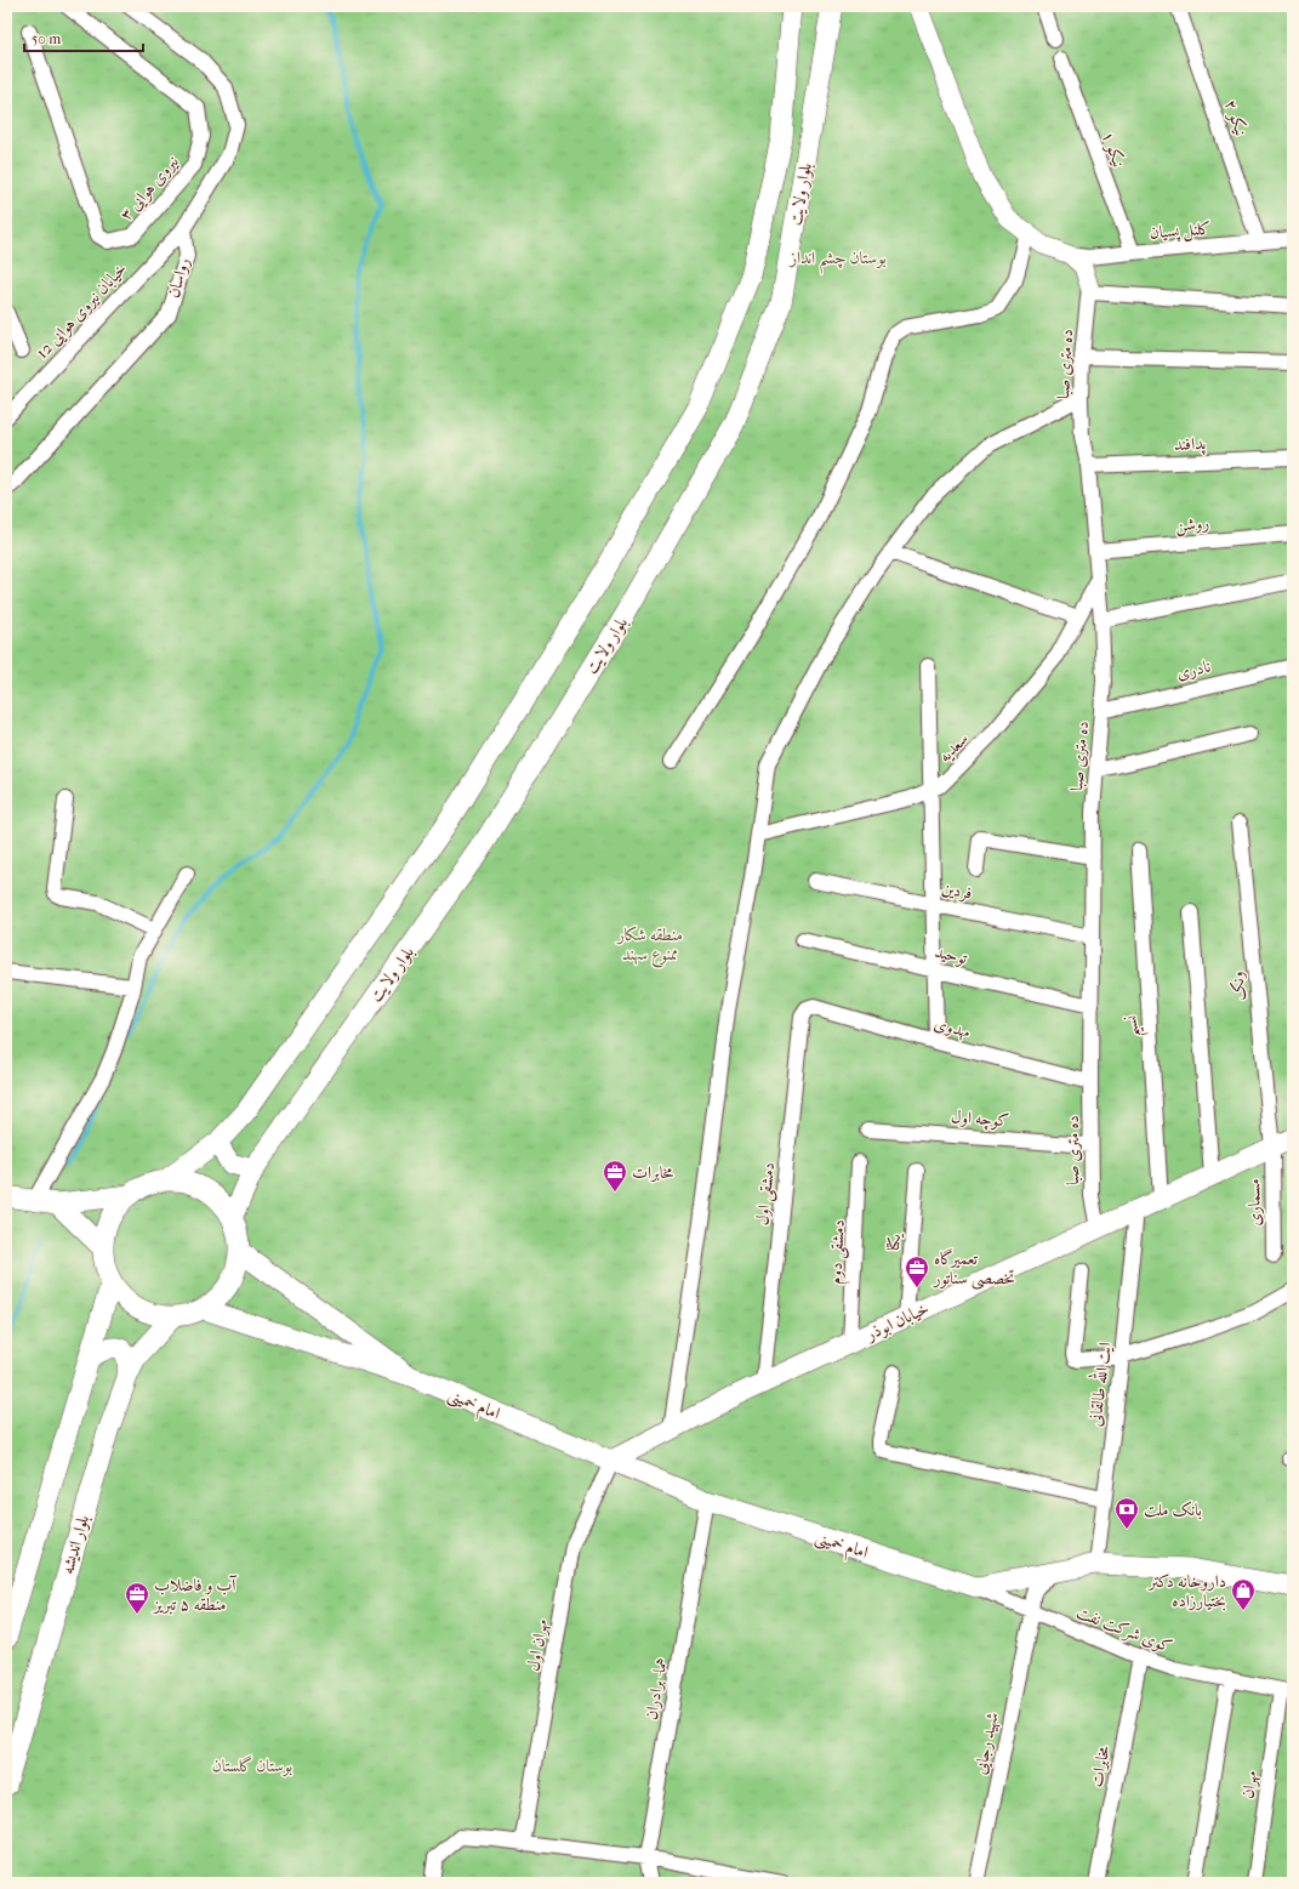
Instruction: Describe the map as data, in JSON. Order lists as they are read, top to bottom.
{
  "streets": {
    "main road": [
      "بلوار ولایت",
      "خیابان ابوذر",
      "امام خمینی",
      "بلوار اندیشه"
    ],
    "street": [
      "نیکو ۲",
      "نیکو ۱",
      "نیروی هوایی ۳",
      "کلنل پسیان",
      "رواسان",
      "خیابان نیروی هوایی 12",
      "ده متری صبا",
      "پدافند",
      "روشن",
      "نادری",
      "سعدیه",
      "فردین",
      "توحید",
      "ونک",
      "نسیم",
      "مهدوی",
      "کوچه اول",
      "دمشقی اول",
      "مسماری",
      "یکتا",
      "دمشقی دوم",
      "ایت الله طالقانی",
      "کوی شرکت نفت",
      "مهران اول",
      "هما- برادران",
      "شهید رجایی",
      "مخابرات",
      "مهران"
    ]
  },
  "crossings": [
    ["نیکو ۲", "کلنل پسیان"],
    ["نیکو ۱", "کلنل پسیان"],
    ["بلوار ولایت", "بلوار اندیشه"],
    ["رواسان", "خیابان نیروی هوایی 12"],
    ["ده متری صبا", "پدافند"],
    ["ده متری صبا", "روشن"],
    ["ده متری صبا", "نادری"],
    ["ده متری صبا", "سعدیه"],
    ["ده متری صبا", "فردین"],
    ["ده متری صبا", "توحید"],
    ["ده متری صبا", "مهدوی"],
    ["ده متری صبا", "کوچه اول"],
    ["ده متری صبا", "خیابان ابوذر"],
    ["ونک", "مسماری"],
    ["ونک", "خیابان ابوذر"],
    ["نسیم", "خیابان ابوذر"],
    ["مهدوی", "دمشقی اول"],
    ["دمشقی اول", "خیابان ابوذر"],
    ["مسماری", "خیابان ابوذر"],
    ["یکتا", "خیابان ابوذر"],
    ["دمشقی دوم", "خیابان ابوذر"],
    ["خیابان ابوذر", "ایت الله طالقانی"],
    ["خیابان ابوذر", "امام خمینی"],
    ["خیابان ابوذر", "مهران اول"],
    ["ایت الله طالقانی", "امام خمینی"],
    ["امام خمینی", "کوی شرکت نفت"],
    ["امام خمینی", "مهران اول"],
    ["امام خمینی", "هما- برادران"],
    ["امام خمینی", "شهید رجایی"],
    ["کوی شرکت نفت", "شهید رجایی"],
    ["کوی شرکت نفت", "مخابرات"],
    ["کوی شرکت نفت", "مهران"]
  ],
  "parks": ["بوستان چشم انداز", "منطقه شکار ممنوع سهند", "بوستان گلستان"],
  "places": {
    "office": ["مخابرات", "تعمیرگاه تخصصی سناتور", "آب و فاضلاب منطقه ۵ تبریز"],
    "bank": ["بانک ملت"],
    "shop": ["داروخانه دکتر بختیارزاده"]
  },
  "scale_bar": "50 m"
}
